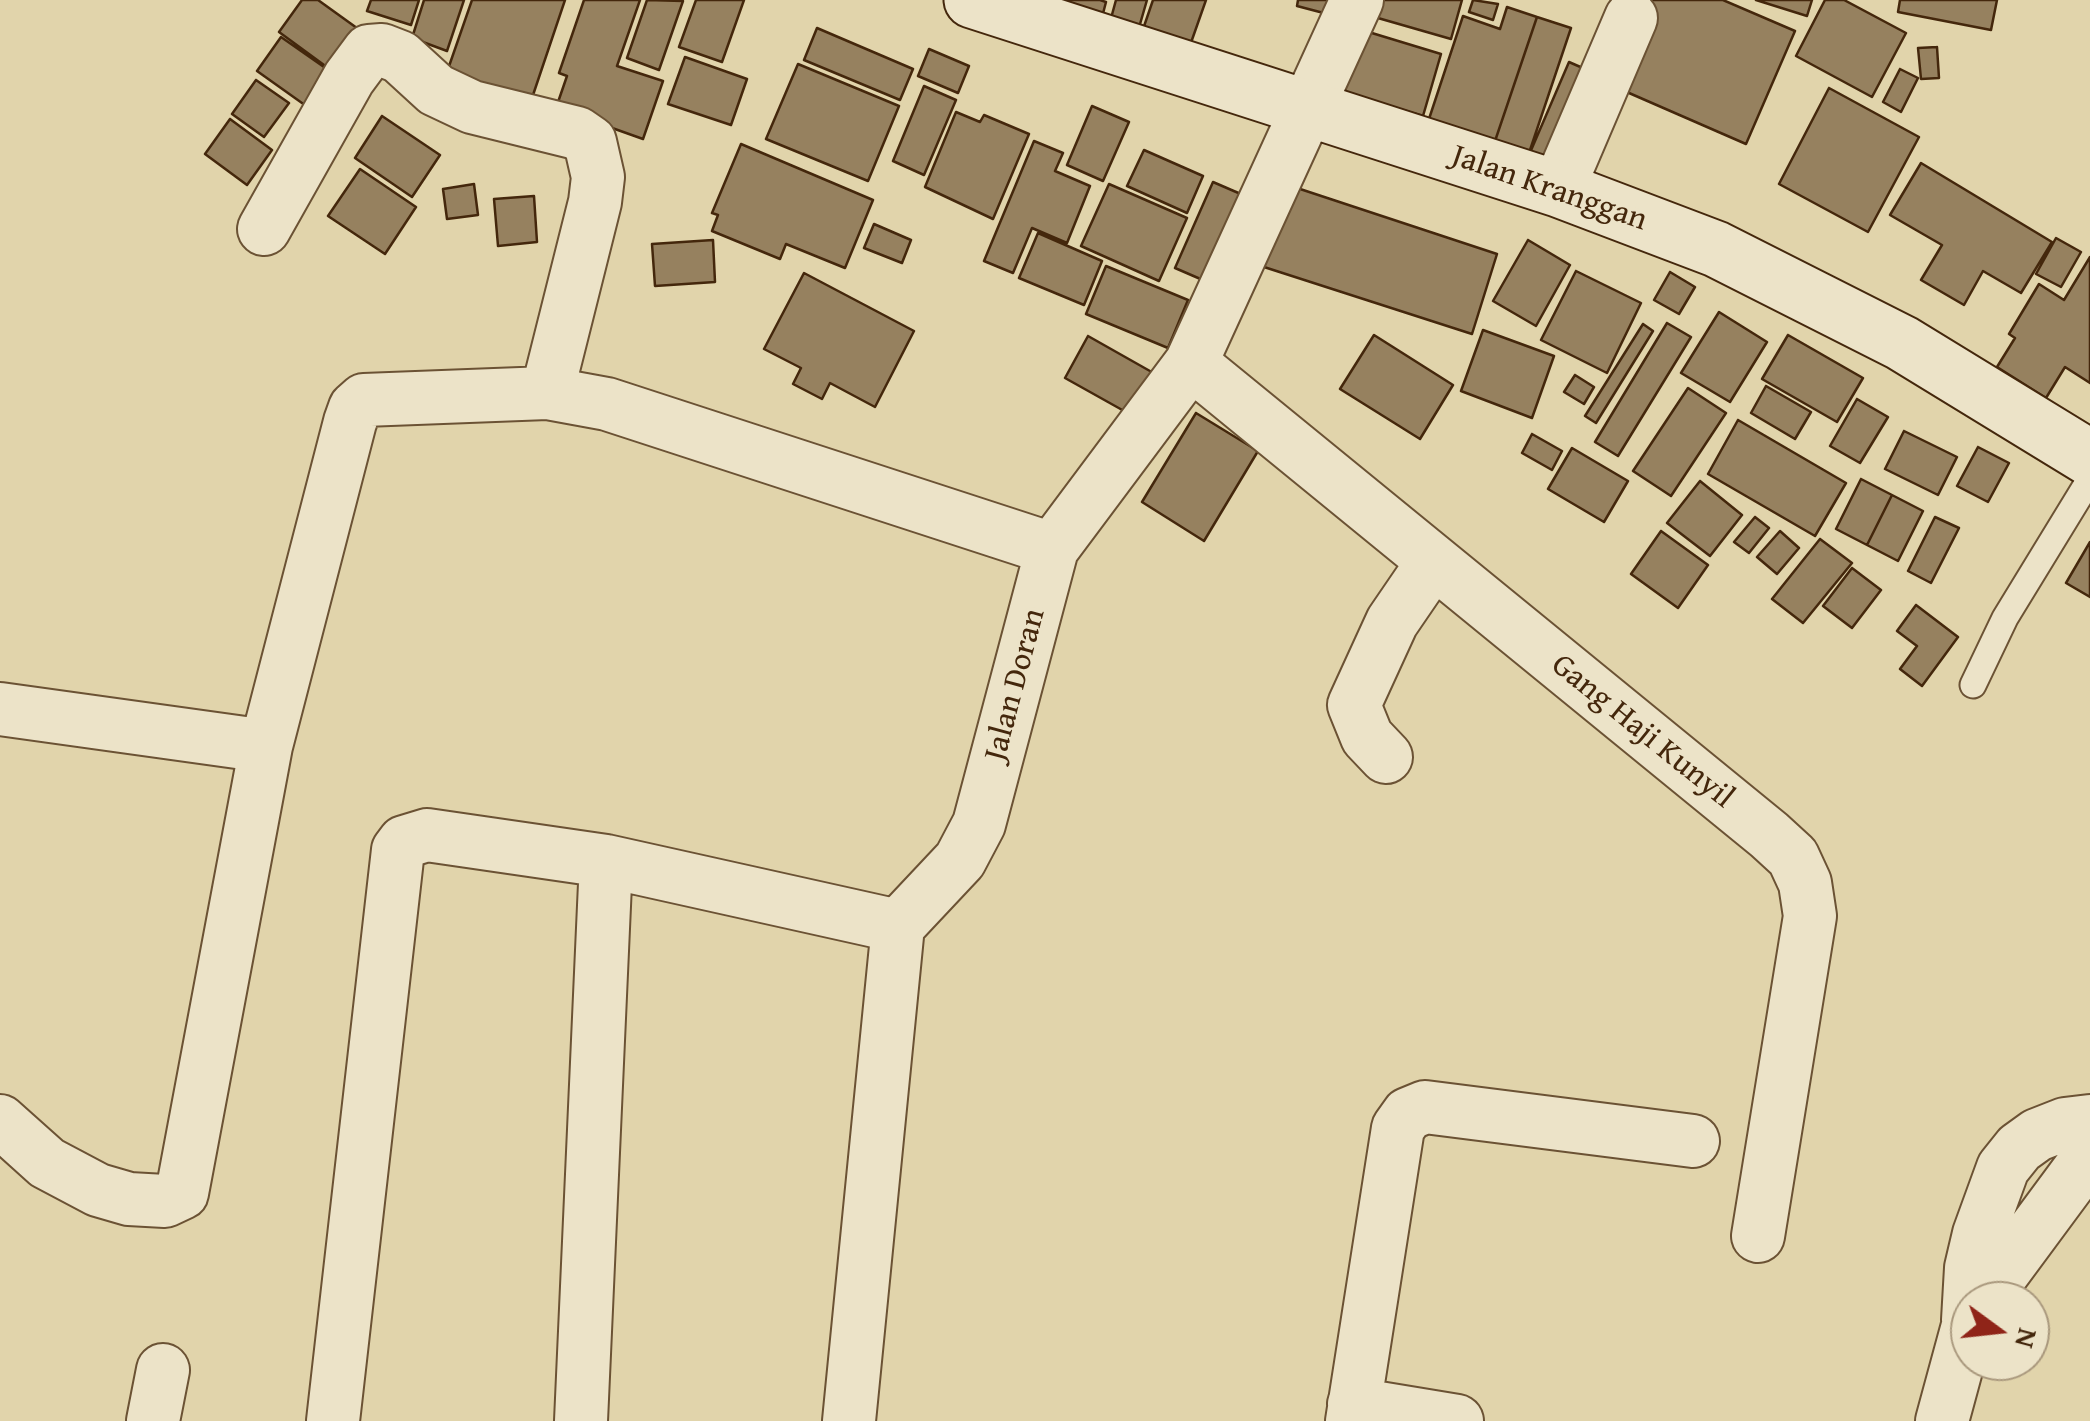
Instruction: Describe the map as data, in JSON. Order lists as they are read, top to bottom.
{
  "streets": {
    "main road": ["Jalan Kranggan"],
    "street": ["Jalan Doran", "Gang Haji Kunyil"]
  },
  "crossings": [
    ["Jalan Kranggan", "Jalan Doran"],
    ["Jalan Doran", "Gang Haji Kunyil"]
  ],
  "north": "right"
}
